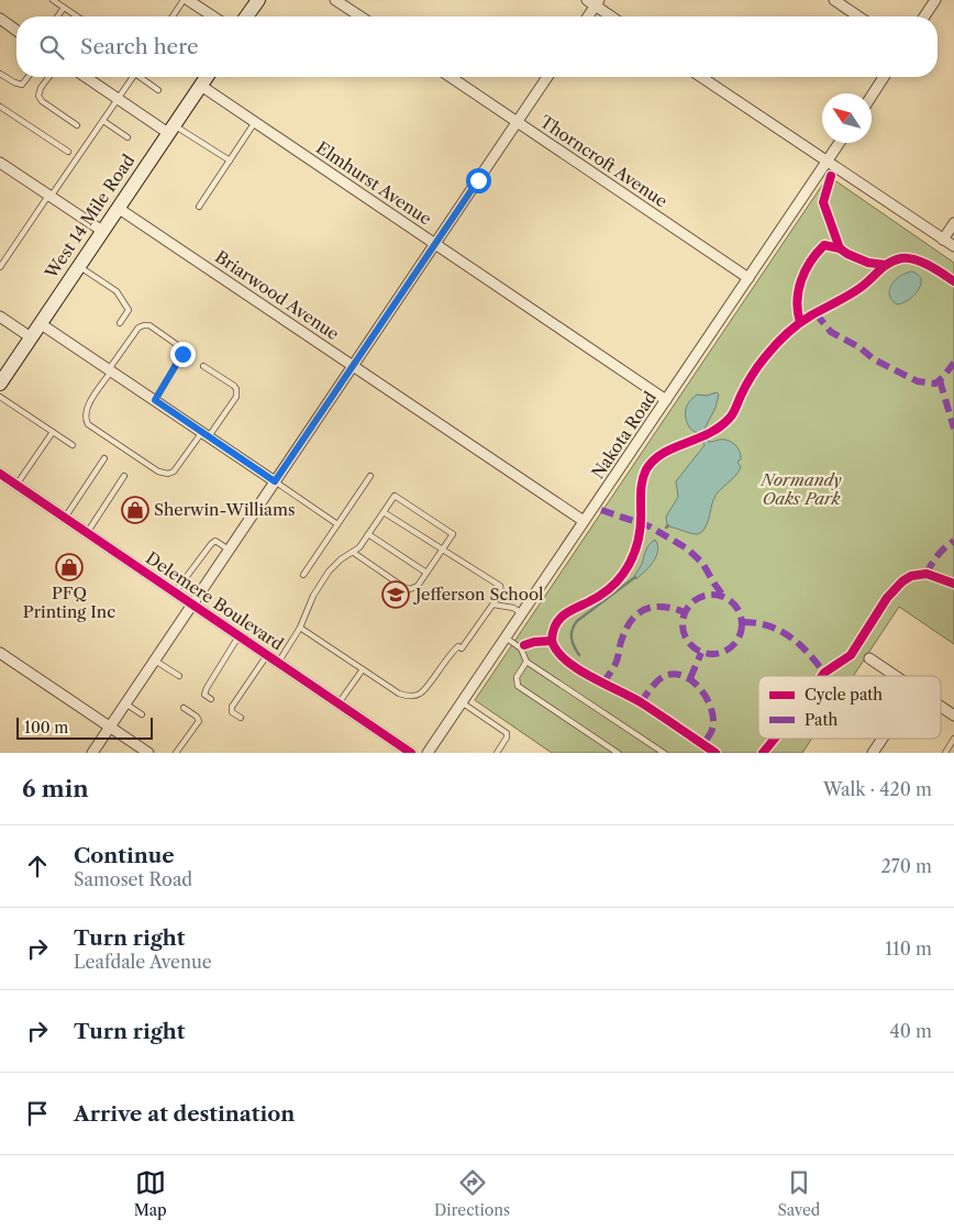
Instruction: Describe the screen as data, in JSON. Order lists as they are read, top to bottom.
{
  "streets": {
    "main road": ["West 14 Mile Road"],
    "street": [
      "Thorncroft Avenue",
      "Elmhurst Avenue",
      "Briarwood Avenue",
      "Nakota Road",
      "Delemere Boulevard"
    ]
  },
  "crossings": [
    ["Thorncroft Avenue", "Nakota Road"],
    ["Elmhurst Avenue", "West 14 Mile Road"],
    ["Elmhurst Avenue", "Nakota Road"],
    ["West 14 Mile Road", "Briarwood Avenue"],
    ["Briarwood Avenue", "Nakota Road"]
  ],
  "parks": ["Normandy Oaks Park"],
  "places": {
    "shop": ["Sherwin-Williams", "PFQ Printing Inc"],
    "school or university": ["Jefferson School"]
  },
  "legend": ["Cycle path", "Path"],
  "scale_bar": "100 m",
  "north": "top left",
  "page": {
    "search": "Search here",
    "scale": "100 m",
    "heading": ["6 min", "Walk · 420 m"],
    "list": [
      ["Continue", "Samoset Road", "270 m"],
      ["Turn right", "Leafdale Avenue", "110 m"],
      ["Turn right", "40 m"],
      "Arrive at destination"
    ],
    "nav": ["Map", "Directions", "Saved"]
  }
}
